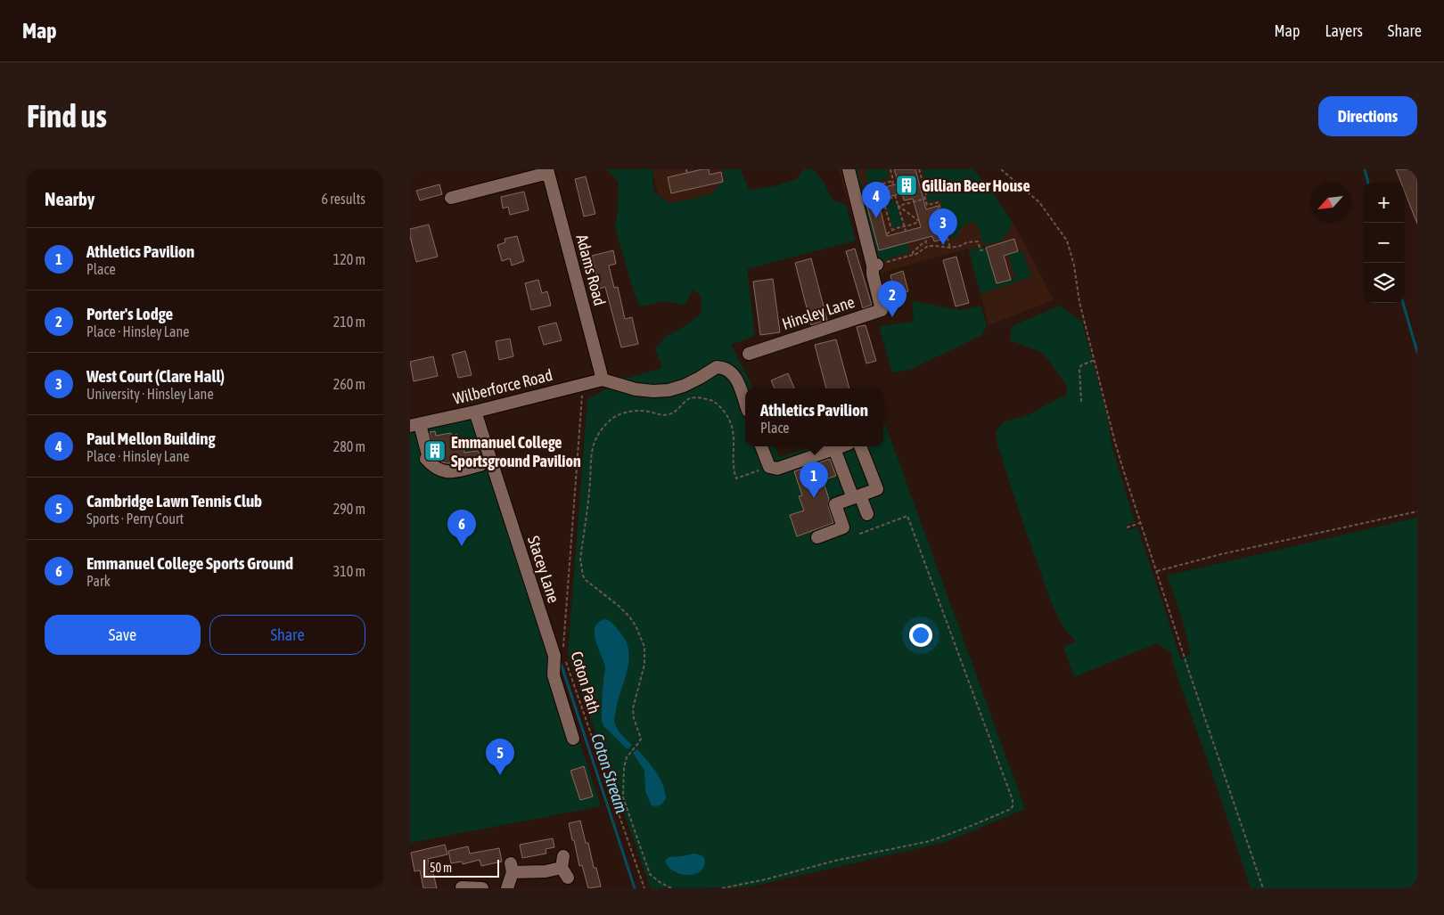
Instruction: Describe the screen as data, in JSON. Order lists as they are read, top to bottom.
{
  "streets": {
    "street": [
      "Adams Road",
      "Hinsley Lane",
      "Wilberforce Road",
      "Stacey Lane"
    ],
    "path": ["Coton Path"]
  },
  "crossings": [
    ["Adams Road", "Wilberforce Road"],
    ["Wilberforce Road", "Stacey Lane"]
  ],
  "water": ["Coton Stream"],
  "places": {
    "building": ["Gillian Beer House", "Emmanuel College Sportsground Pavilion"]
  },
  "scale_bar": "50 m",
  "north": "bottom left",
  "page": {
    "header": "Map",
    "nav": ["Map", "Layers", "Share"],
    "buttons": [
      "Directions",
      ["Save", "Share"]
    ],
    "title": "Find us",
    "heading": ["Nearby", "6 results"],
    "pins": [
      "4",
      "3",
      "2",
      "1",
      "6",
      "5"
    ],
    "map_buttons": ["+", "−"],
    "list": [
      {
        "mark": "1",
        "name": "Athletics Pavilion",
        "note": "Place",
        "value": "120 m"
      },
      {
        "mark": "2",
        "name": "Porter's Lodge",
        "note": "Place · Hinsley Lane",
        "value": "210 m"
      },
      {
        "mark": "3",
        "name": "West Court (Clare Hall)",
        "note": "University · Hinsley Lane",
        "value": "260 m"
      },
      {
        "mark": "4",
        "name": "Paul Mellon Building",
        "note": "Place · Hinsley Lane",
        "value": "280 m"
      },
      {
        "mark": "5",
        "name": "Cambridge Lawn Tennis Club",
        "note": "Sports · Perry Court",
        "value": "290 m"
      },
      {
        "mark": "6",
        "name": "Emmanuel College Sports Ground",
        "note": "Park",
        "value": "310 m"
      }
    ],
    "popup": ["Athletics Pavilion", "Place"],
    "scale": "50 m"
  }
}
